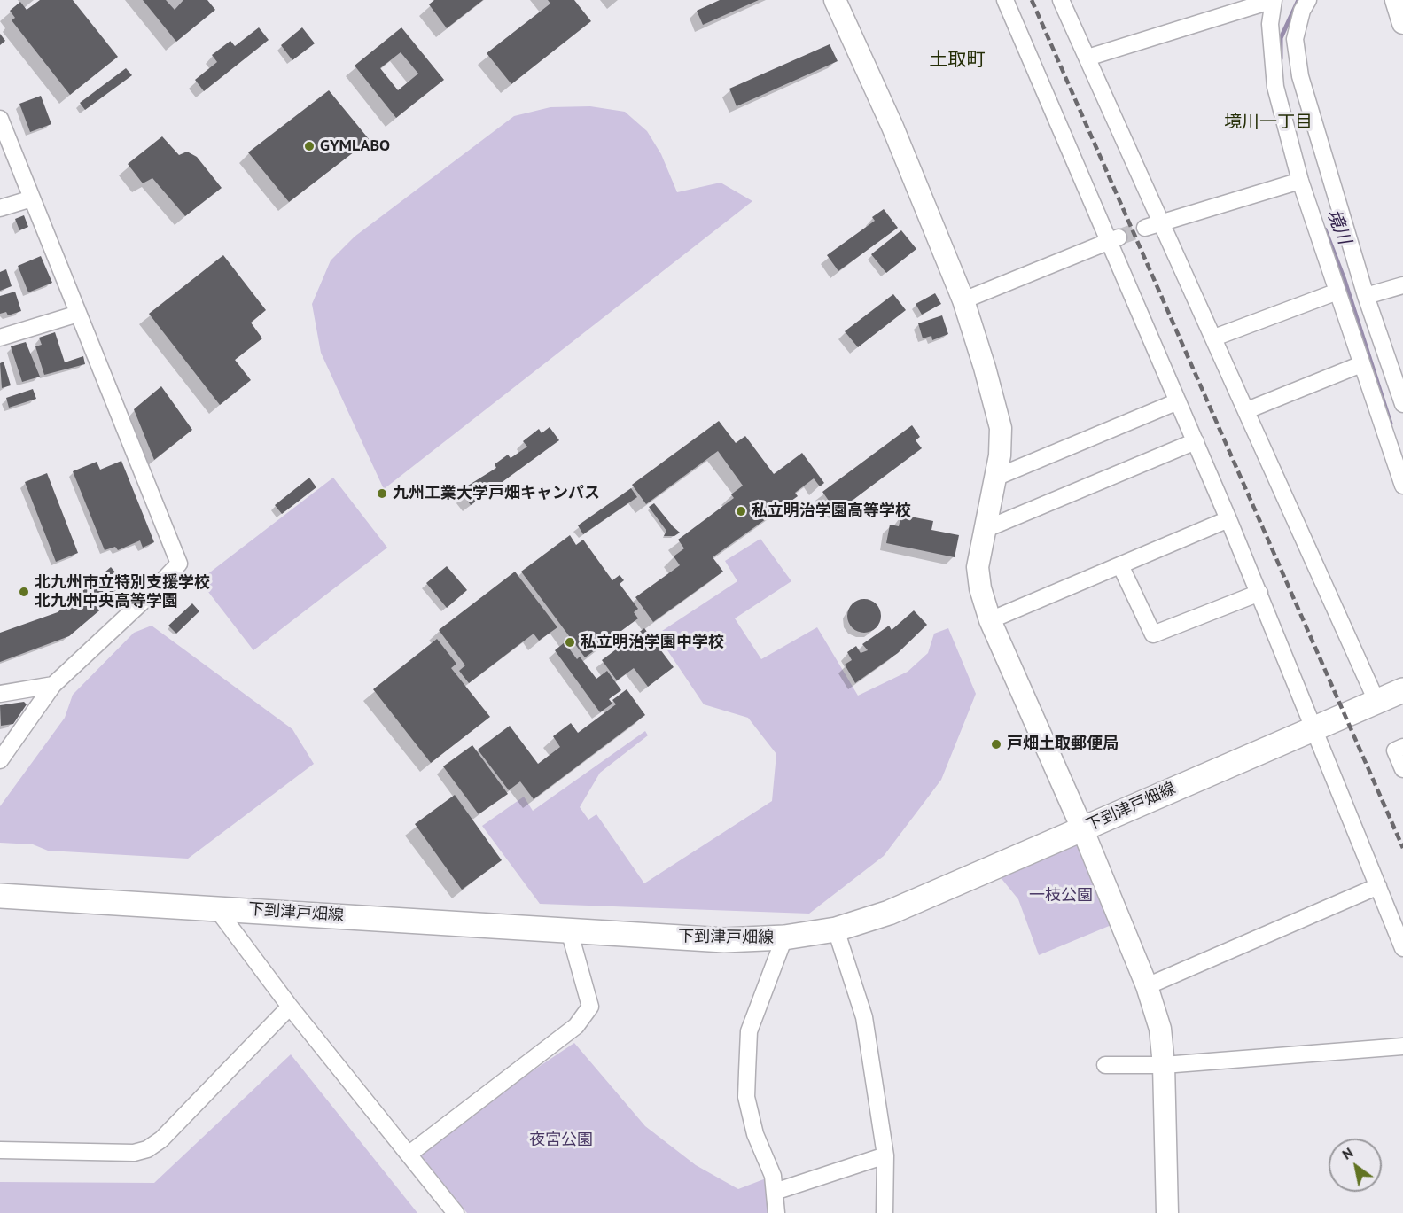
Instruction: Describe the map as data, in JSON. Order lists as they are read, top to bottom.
{
  "streets": {
    "main road": ["下到津戸畑線"]
  },
  "districts": ["土取町", "境川一丁目"],
  "water": ["境川"],
  "parks": ["一枝公園", "夜宮公園"],
  "places": [
    "GYMLABO",
    "九州工業大学戸畑キャンパス",
    "私立明治学園高等学校",
    "北九州市立特別支援学校 北九州中央高等学園",
    "私立明治学園中学校",
    "戸畑土取郵便局"
  ],
  "north": "top left"
}
